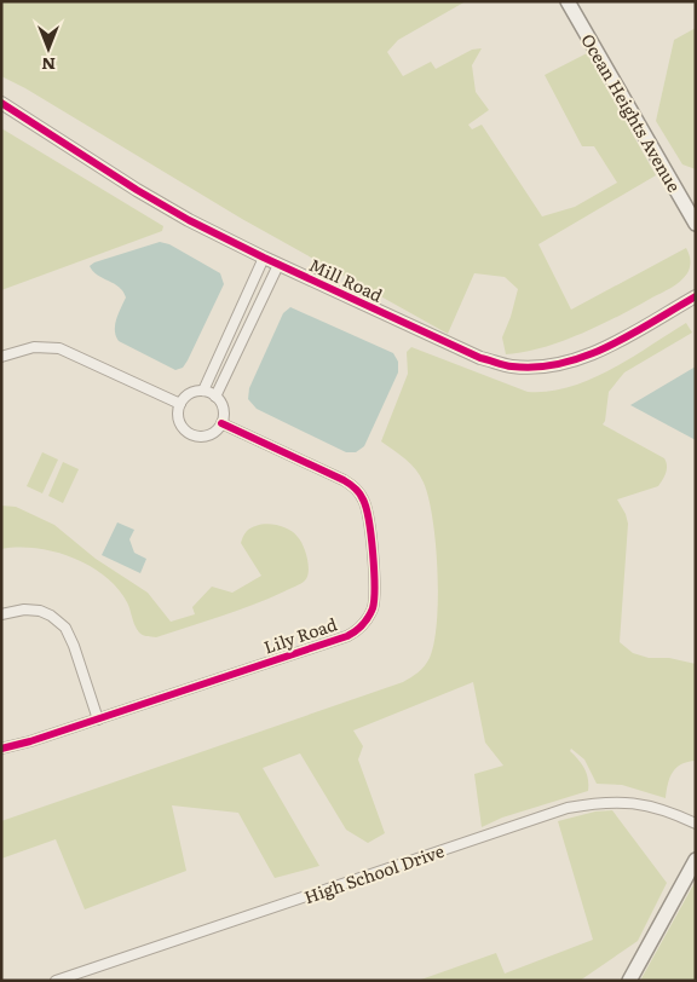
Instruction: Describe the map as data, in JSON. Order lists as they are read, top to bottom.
{
  "streets": {
    "main road": ["Ocean Heights Avenue"],
    "street": ["Mill Road", "Lily Road", "High School Drive"]
  },
  "north": "bottom"
}
